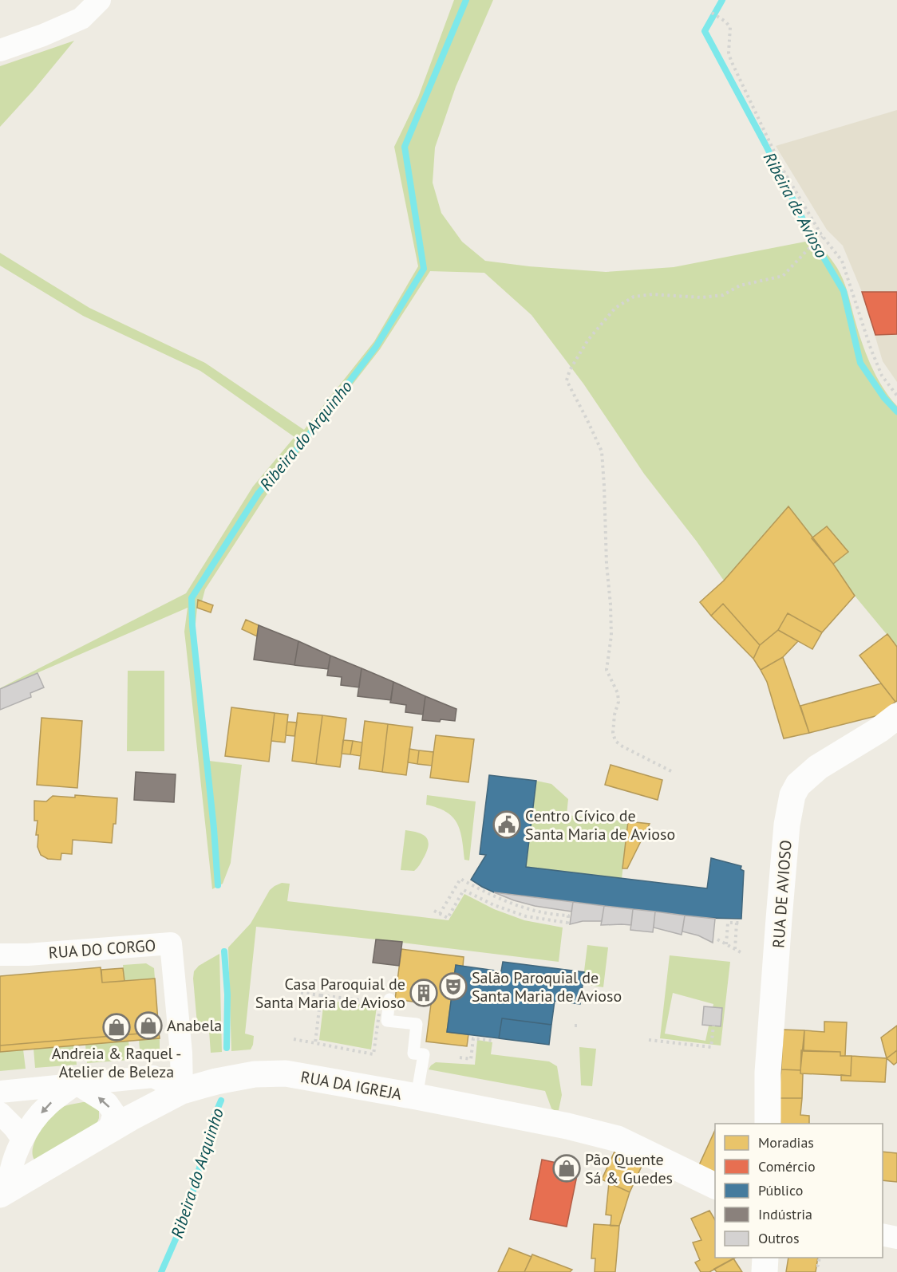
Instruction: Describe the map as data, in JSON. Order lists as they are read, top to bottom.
{
  "streets": {
    "street": ["RUA DE AVIOSO", "RUA DO CORGO", "RUA DA IGREJA"]
  },
  "crossings": [
    ["RUA DO CORGO", "RUA DA IGREJA"]
  ],
  "water": ["Ribeira de Avioso", "Ribeira do Arquinho"],
  "places": {
    "public building": ["Centro Cívico de Santa Maria de Avioso"],
    "theatre": ["Salão Paroquial de Santa Maria de Avioso"],
    "building": ["Casa Paroquial de Santa Maria de Avioso"],
    "shop": ["Anabela", "Andreia & Raquel - Atelier de Beleza", "Pão Quente Sá & Guedes"]
  },
  "legend": [
    "Moradias",
    "Comércio",
    "Público",
    "Indústria",
    "Outros"
  ]
}
